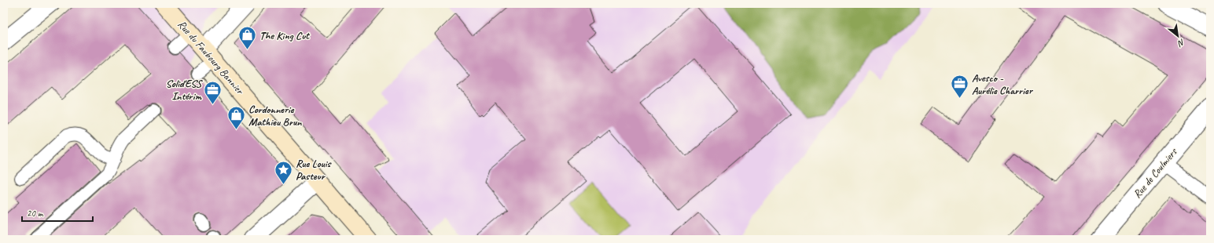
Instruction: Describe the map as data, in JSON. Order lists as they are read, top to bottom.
{
  "streets": {
    "main road": ["Rue du Faubourg Bannier"],
    "street": ["Rue de Coulmiers"]
  },
  "places": {
    "shop": ["The King Cut", "Cordonnerie Mathieu Brun"],
    "office": ["Avesco - Aurélie Charrier", "Solid'ESS Intérim"],
    "place": ["Rue Louis Pasteur"]
  },
  "scale_bar": "20 m",
  "north": "bottom right"
}
